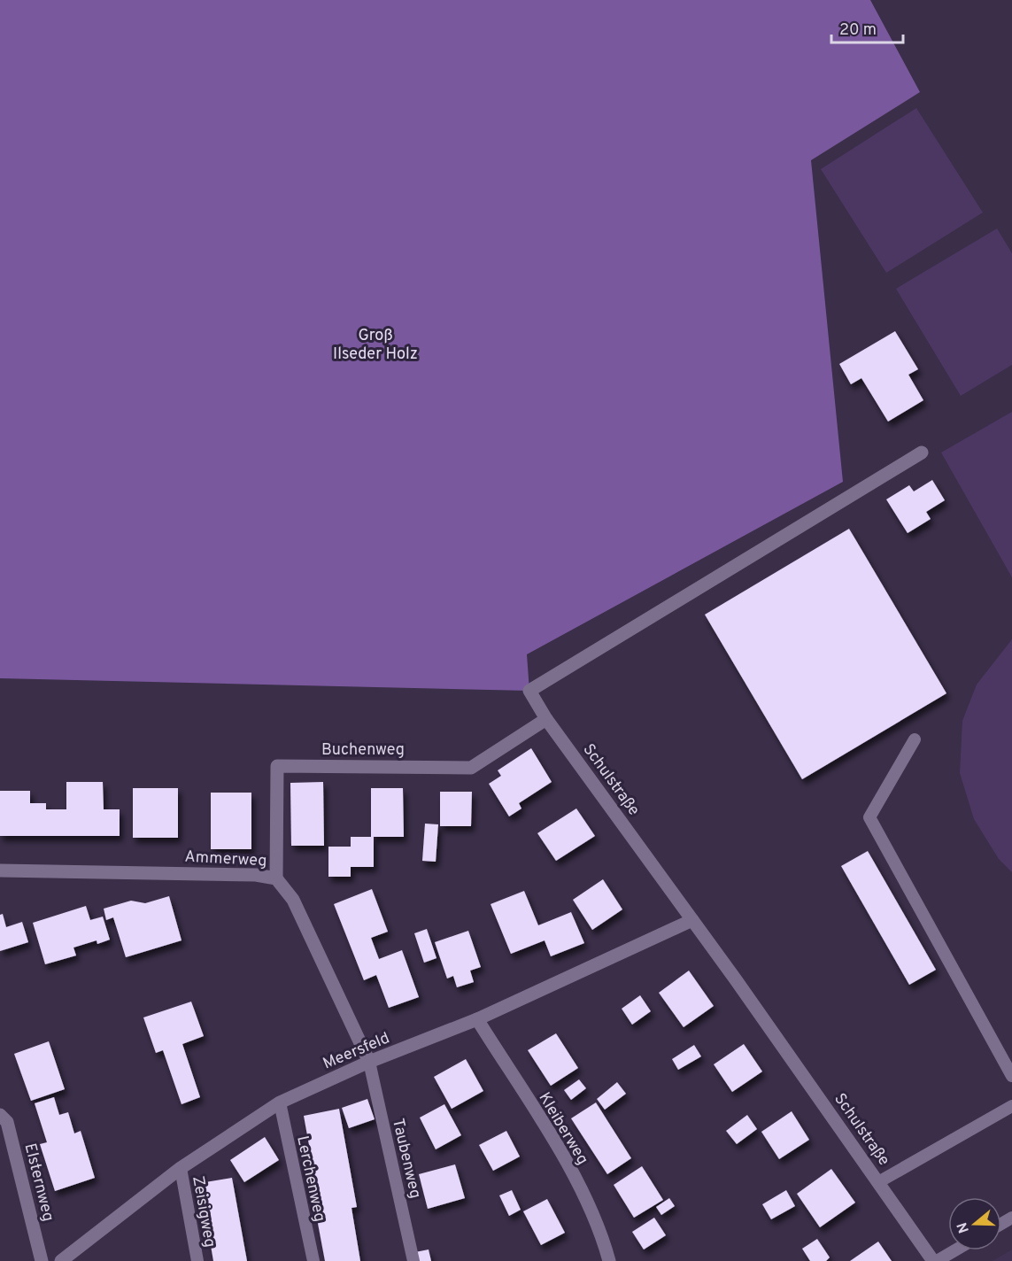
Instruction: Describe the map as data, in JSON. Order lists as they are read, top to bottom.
{
  "streets": {
    "street": [
      "Buchenweg",
      "Schulstraße",
      "Ammerweg",
      "Meersfeld",
      "Kleiberweg",
      "Elsternweg"
    ],
    "lane": ["Taubenweg", "Lerchenweg", "Zeisigweg"]
  },
  "crossings": [
    ["Buchenweg", "Schulstraße"],
    ["Buchenweg", "Ammerweg"],
    ["Schulstraße", "Meersfeld"],
    ["Ammerweg", "Meersfeld"],
    ["Ammerweg", "Taubenweg"],
    ["Meersfeld", "Kleiberweg"],
    ["Meersfeld", "Taubenweg"],
    ["Meersfeld", "Lerchenweg"],
    ["Meersfeld", "Zeisigweg"]
  ],
  "parks": ["Groß Ilseder Holz"],
  "scale_bar": "20 m",
  "north": "left"
}
